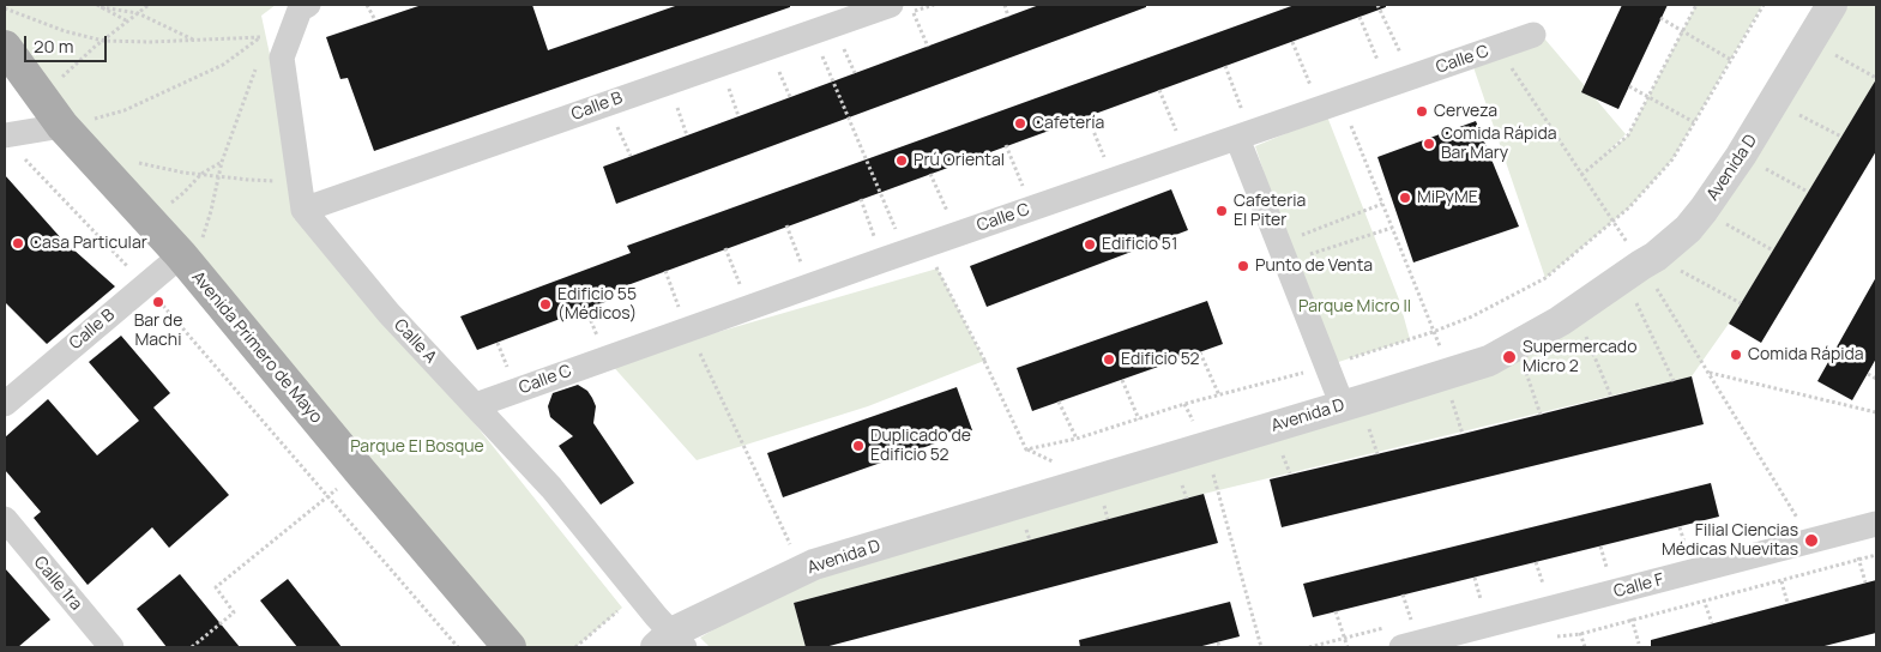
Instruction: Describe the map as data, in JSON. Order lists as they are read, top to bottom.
{
  "streets": {
    "main road": ["Avenida Primero de Mayo"],
    "street": [
      "Calle C",
      "Calle B",
      "Avenida D",
      "Calle A",
      "Calle 1ra",
      "Calle F"
    ]
  },
  "crossings": [
    ["Calle C", "Calle A"],
    ["Calle B", "Calle A"],
    ["Calle B", "Avenida Primero de Mayo"],
    ["Avenida D", "Calle A"]
  ],
  "parks": ["Parque Micro II", "Parque El Bosque"],
  "places": [
    "Cerveza",
    "Cafetería",
    "Comida Rápida Bar Mary",
    "Prú Oriental",
    "MiPyME",
    "Cafeteria El Piter",
    "Casa Particular",
    "Edificio 51",
    "Punto de Venta",
    "Bar de Machi",
    "Edificio 55 (Médicos)",
    "Comida Rápida",
    "Supermercado Micro 2",
    "Edificio 52",
    "Duplicado de Edificio 52",
    "Filial Ciencias Médicas Nuevitas"
  ],
  "scale_bar": "20 m"
}
